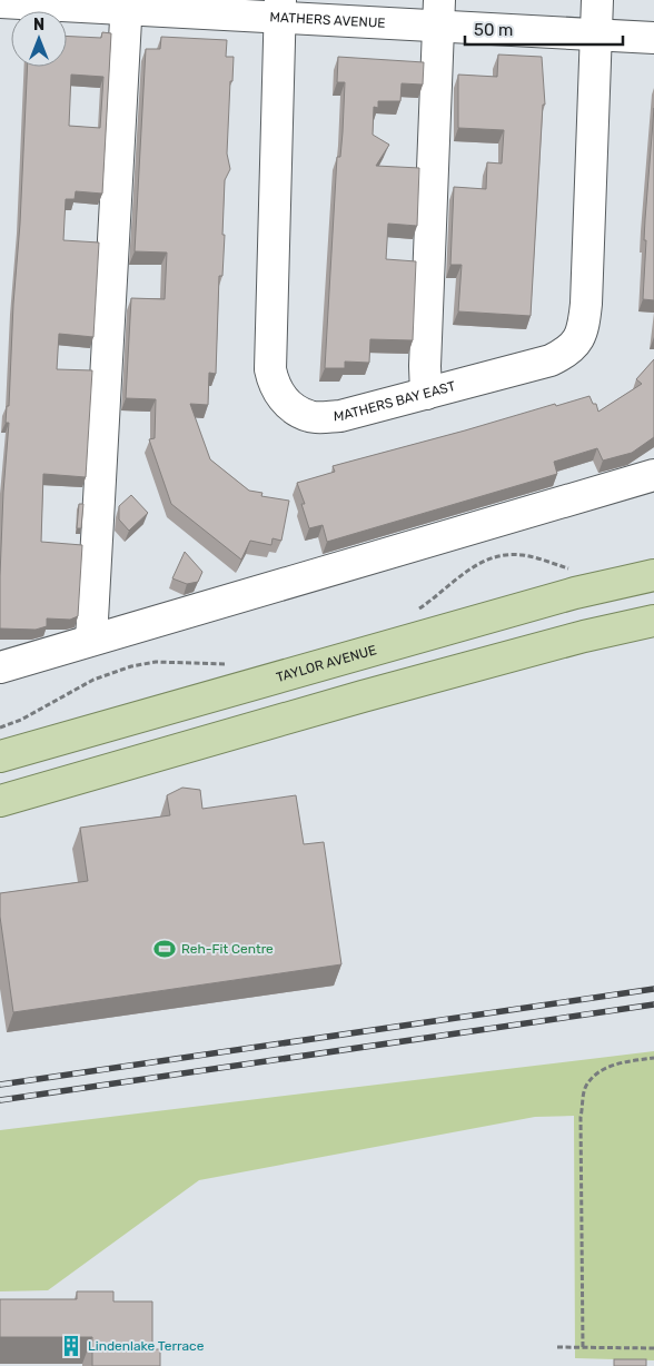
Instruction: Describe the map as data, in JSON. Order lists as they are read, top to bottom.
{
  "streets": {
    "main road": ["TAYLOR AVENUE"],
    "street": ["MATHERS AVENUE", "MATHERS BAY EAST"]
  },
  "crossings": [
    ["MATHERS AVENUE", "MATHERS BAY EAST"]
  ],
  "places": {
    "sports": ["Reh-Fit Centre"],
    "building": ["Lindenlake Terrace"]
  },
  "scale_bar": "50 m",
  "north": "top"
}
